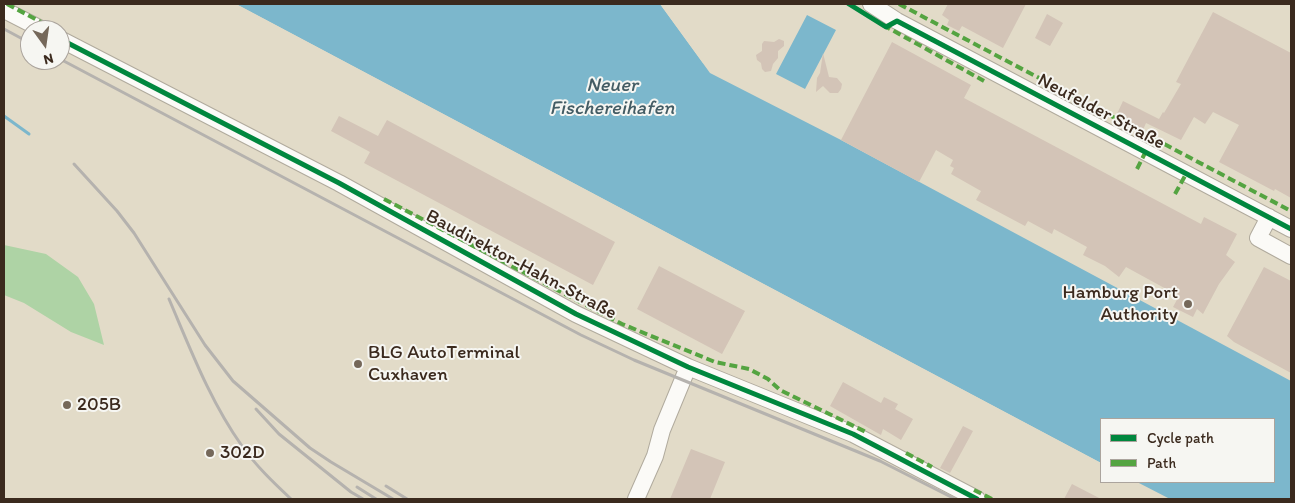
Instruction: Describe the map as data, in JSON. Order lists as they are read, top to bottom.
{
  "streets": {
    "street": ["Neufelder Straße", "Baudirektor-Hahn-Straße"]
  },
  "water": ["Neuer Fischereihafen"],
  "places": [
    "Hamburg Port Authority",
    "BLG AutoTerminal Cuxhaven",
    "205B",
    "302D"
  ],
  "legend": ["Cycle path", "Path"],
  "north": "bottom"
}
